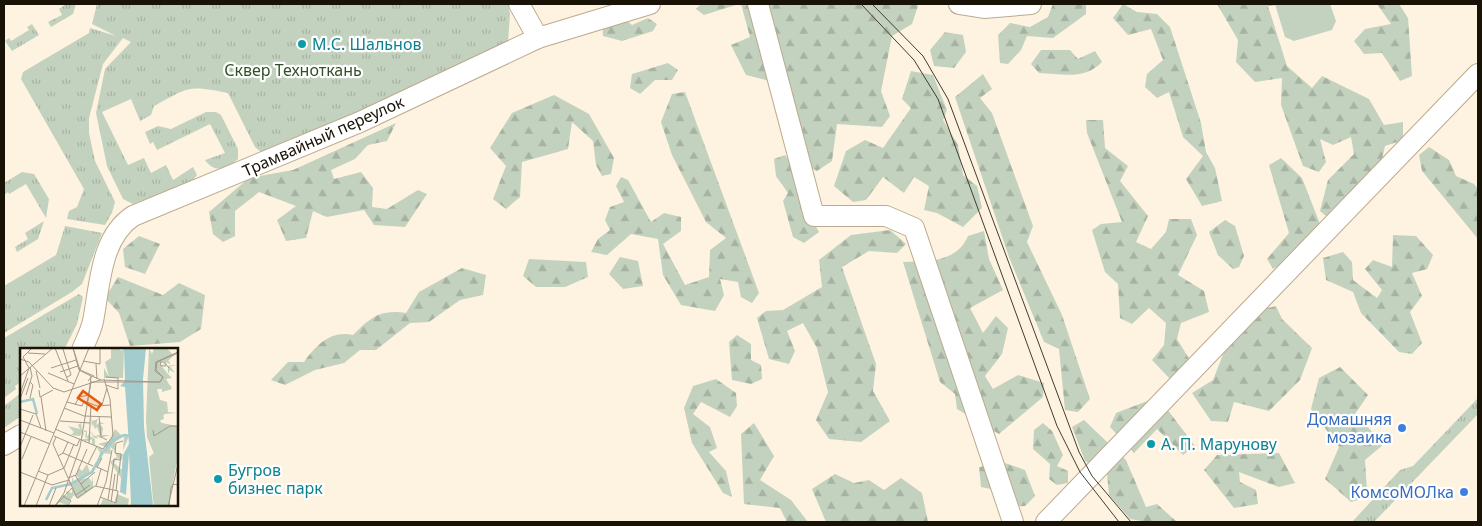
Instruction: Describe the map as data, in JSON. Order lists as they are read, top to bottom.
{
  "streets": {
    "street": ["Трамвайный переулок"]
  },
  "parks": ["Сквер Техноткань"],
  "places": [
    "М.С. Шальнов",
    "Домашняя мозаика",
    "А. П. Марунову",
    "Бугров бизнес парк",
    "КомсоМОЛка"
  ]
}
